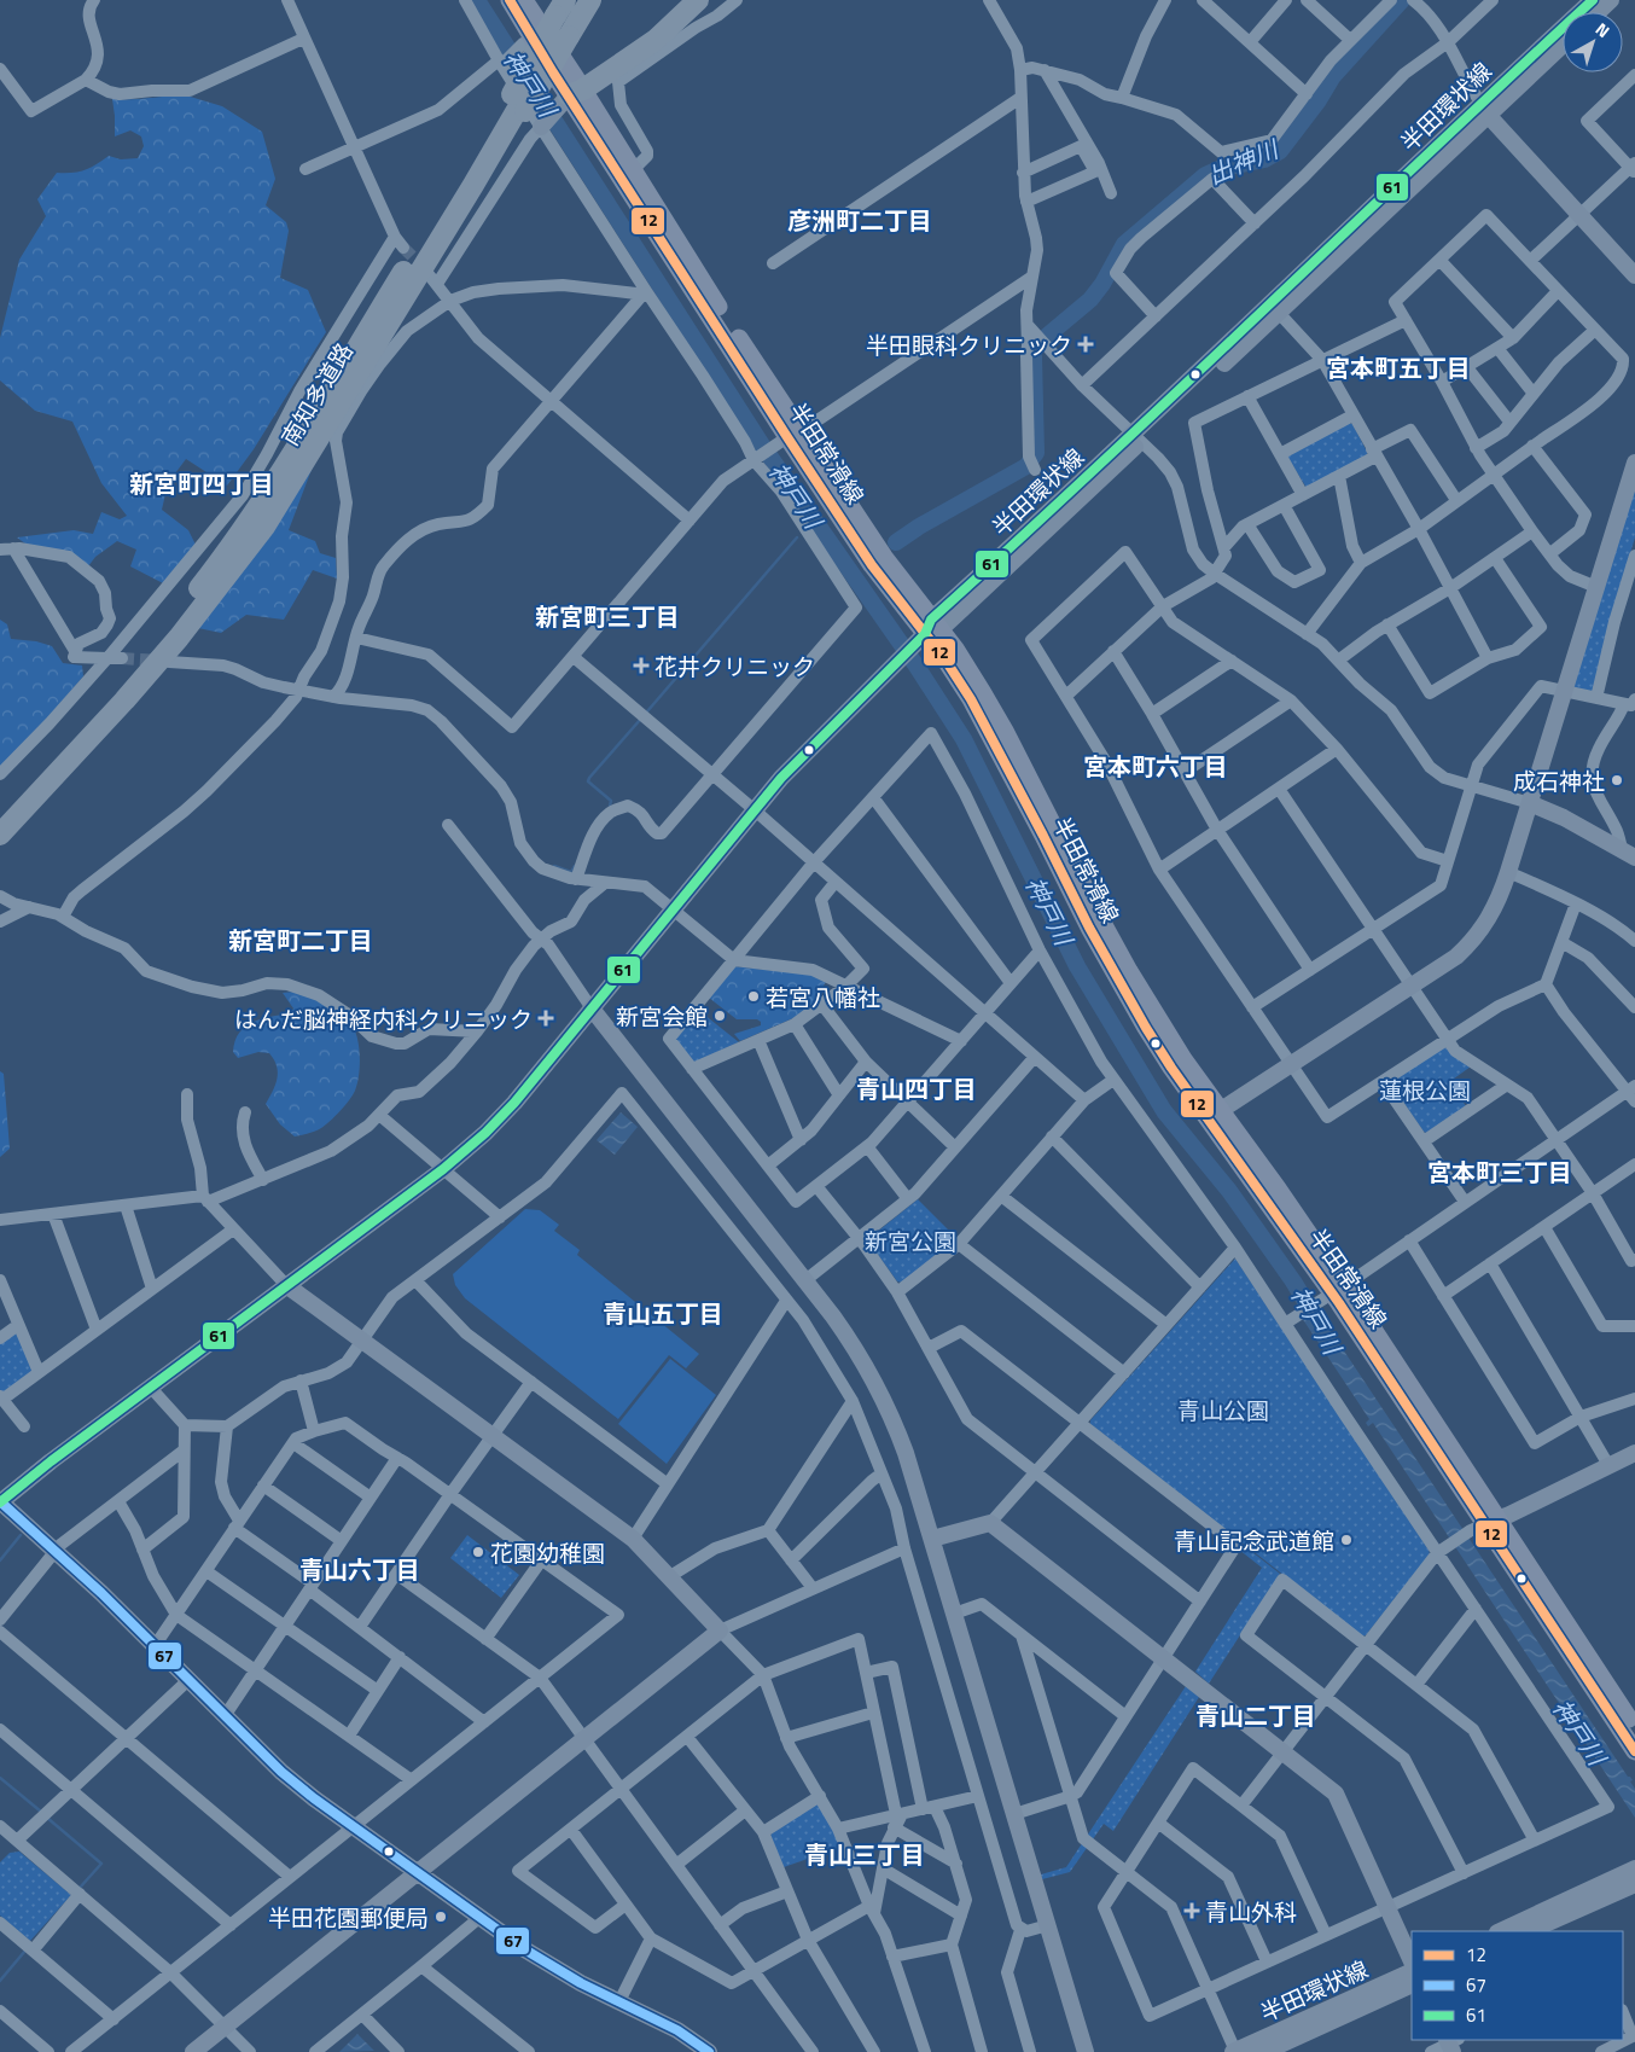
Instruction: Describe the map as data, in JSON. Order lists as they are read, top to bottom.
{
  "streets": {
    "highway": ["南知多道路"],
    "main road": ["半田常滑線"],
    "street": ["半田環状線"]
  },
  "crossings": [
    ["半田環状線", "半田常滑線"]
  ],
  "districts": [
    "彦洲町二丁目",
    "宮本町五丁目",
    "新宮町四丁目",
    "新宮町三丁目",
    "宮本町六丁目",
    "新宮町二丁目",
    "青山四丁目",
    "宮本町三丁目",
    "青山五丁目",
    "青山六丁目",
    "青山二丁目",
    "青山三丁目"
  ],
  "water": ["神戸川", "出神川"],
  "parks": ["蓮根公園", "新宮公園", "青山公園"],
  "places": {
    "health": [
      "半田眼科クリニック",
      "花井クリニック",
      "はんだ脳神経内科クリニック",
      "青山外科"
    ],
    "other": [
      "成石神社",
      "若宮八幡社",
      "新宮会館",
      "青山記念武道館",
      "花園幼稚園",
      "半田花園郵便局"
    ]
  },
  "lines": ["transit line 12", "transit line 61", "transit line 67"],
  "legend": ["12", "67", "61"],
  "north": "top right"
}
